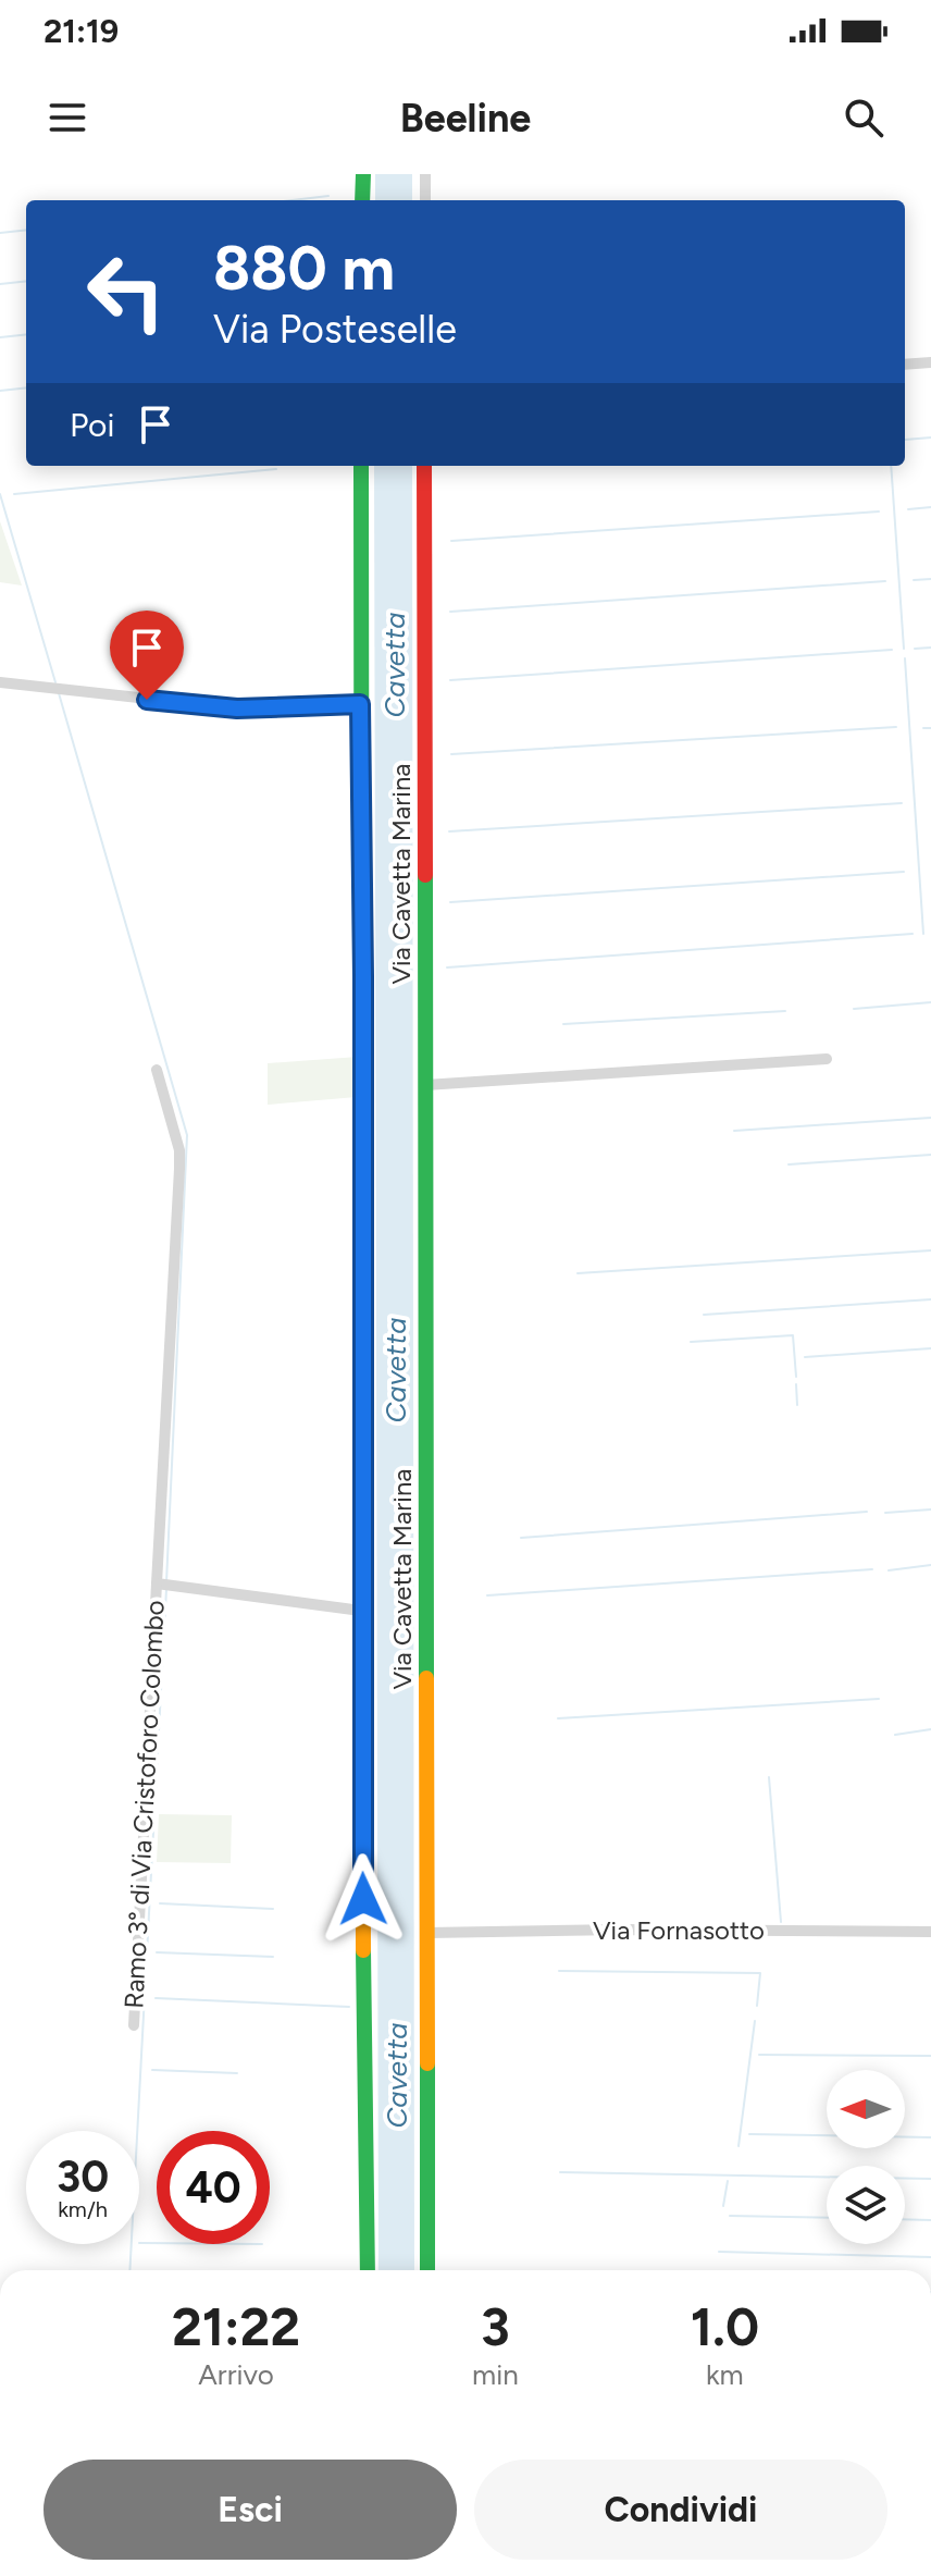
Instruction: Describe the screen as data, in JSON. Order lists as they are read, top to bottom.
{
  "streets": {
    "street": ["Via Cavetta Marina", "Ramo 3° di Via Cristoforo Colombo", "Via Fornasotto"]
  },
  "crossings": [
    ["Via Cavetta Marina", "Via Fornasotto"]
  ],
  "water": ["Cavetta"],
  "north": "left",
  "page": {
    "status": "21:19",
    "header": "Beeline",
    "turn": ["880 m", "Via Posteselle"],
    "then": "Poi",
    "speed": "30 km/h",
    "limit": "40",
    "eta": [
      "21:22",
      "Arrivo",
      "3",
      "min",
      "1.0",
      "km"
    ],
    "buttons": ["Esci", "Condividi"]
  }
}
